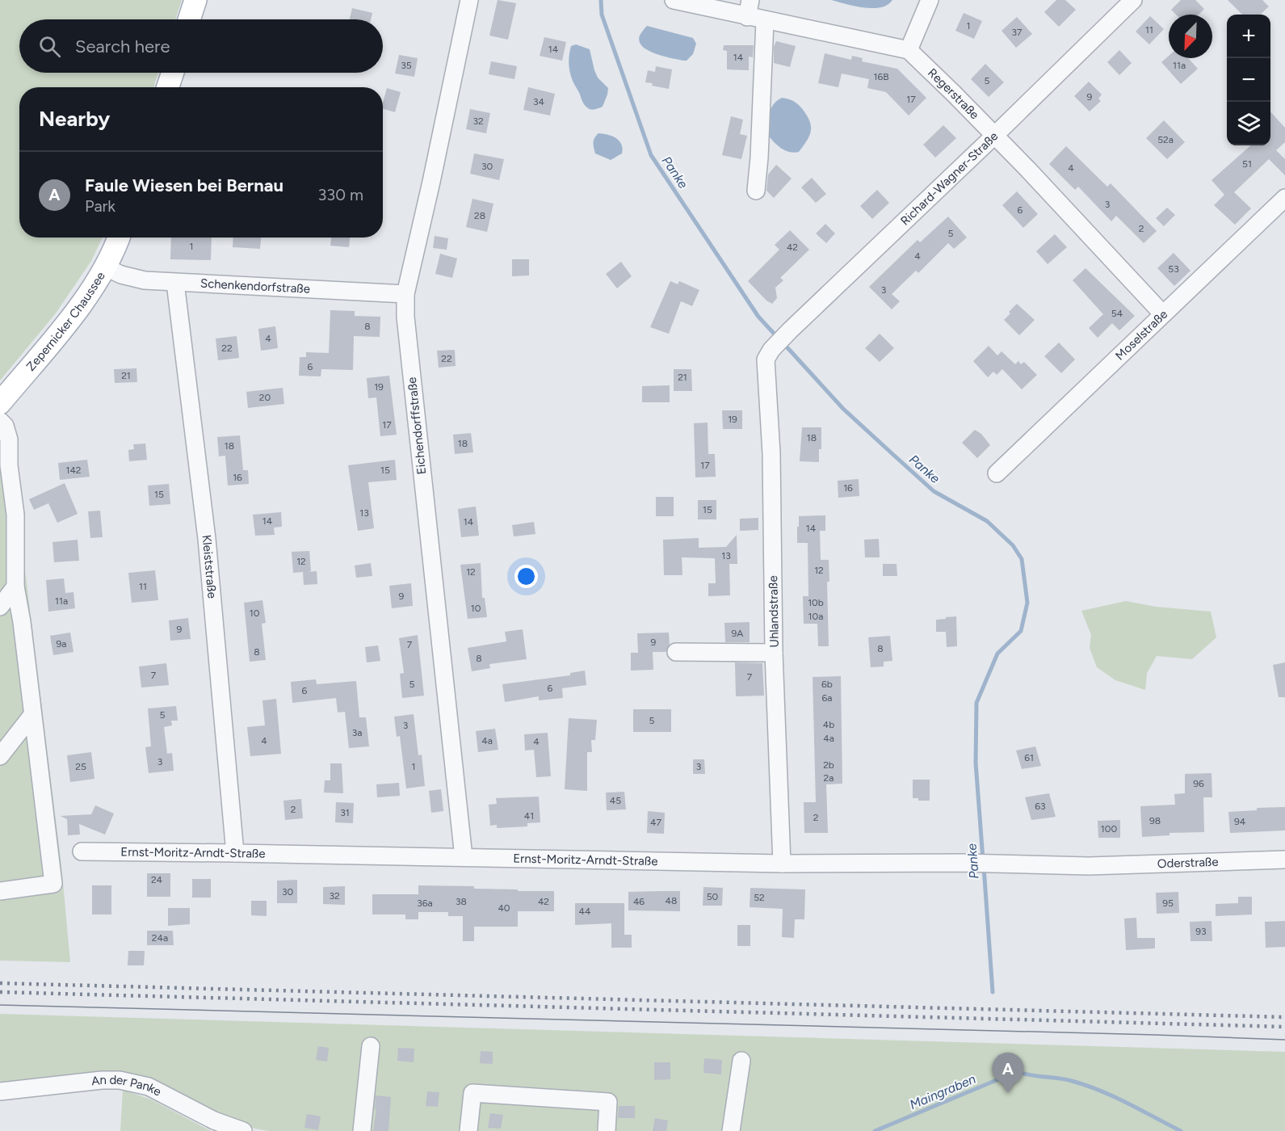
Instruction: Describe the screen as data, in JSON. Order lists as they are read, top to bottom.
{
  "streets": {
    "main road": ["Zepernicker Chaussee"],
    "street": [
      "Regerstraße",
      "Richard-Wagner-Straße",
      "Schenkendorfstraße",
      "Moselstraße",
      "Eichendorffstraße",
      "Kleiststraße",
      "Uhlandstraße",
      "Ernst-Moritz-Arndt-Straße",
      "Oderstraße",
      "An der Panke"
    ]
  },
  "crossings": [
    ["Regerstraße", "Richard-Wagner-Straße"],
    ["Regerstraße", "Moselstraße"],
    ["Richard-Wagner-Straße", "Uhlandstraße"],
    ["Schenkendorfstraße", "Zepernicker Chaussee"],
    ["Schenkendorfstraße", "Eichendorffstraße"],
    ["Schenkendorfstraße", "Kleiststraße"],
    ["Eichendorffstraße", "Ernst-Moritz-Arndt-Straße"],
    ["Kleiststraße", "Ernst-Moritz-Arndt-Straße"],
    ["Uhlandstraße", "Ernst-Moritz-Arndt-Straße"],
    ["Ernst-Moritz-Arndt-Straße", "Oderstraße"]
  ],
  "water": ["Panke", "Maingraben"],
  "house_numbers": [
    "1",
    "11",
    "37",
    "14",
    "14",
    "35",
    "11a",
    "16B",
    "5",
    "9",
    "17",
    "34",
    "32",
    "52a",
    "51",
    "30",
    "4",
    "3",
    "6",
    "28",
    "2",
    "5",
    "1",
    "42",
    "4",
    "53",
    "3",
    "54",
    "8",
    "4",
    "22",
    "22",
    "6",
    "21",
    "21",
    "19",
    "20",
    "19",
    "17",
    "18",
    "18",
    "18",
    "17",
    "142",
    "15",
    "16",
    "16",
    "15",
    "15",
    "13",
    "14",
    "14",
    "14",
    "13",
    "12",
    "12",
    "12",
    "11",
    "9",
    "11a",
    "10b",
    "10",
    "10",
    "10a",
    "9",
    "9A",
    "9",
    "9a",
    "7",
    "8",
    "8",
    "8",
    "7",
    "7",
    "5",
    "6b",
    "6",
    "6",
    "6a",
    "5",
    "5",
    "4b",
    "3",
    "3a",
    "4a",
    "4",
    "4a",
    "4",
    "61",
    "3",
    "2b",
    "25",
    "1",
    "3",
    "2a",
    "96",
    "45",
    "63",
    "2",
    "31",
    "41",
    "2",
    "98",
    "94",
    "47",
    "100",
    "24",
    "30",
    "32",
    "50",
    "52",
    "48",
    "38",
    "42",
    "46",
    "36a",
    "95",
    "40",
    "44",
    "93",
    "24a"
  ],
  "north": "bottom left",
  "page": {
    "map_buttons": ["+", "−"],
    "search": "Search here",
    "heading": "Nearby",
    "list": [
      {
        "mark": "A",
        "name": "Faule Wiesen bei Bernau",
        "note": "Park",
        "value": "330 m"
      }
    ],
    "pins": "A"
  }
}
